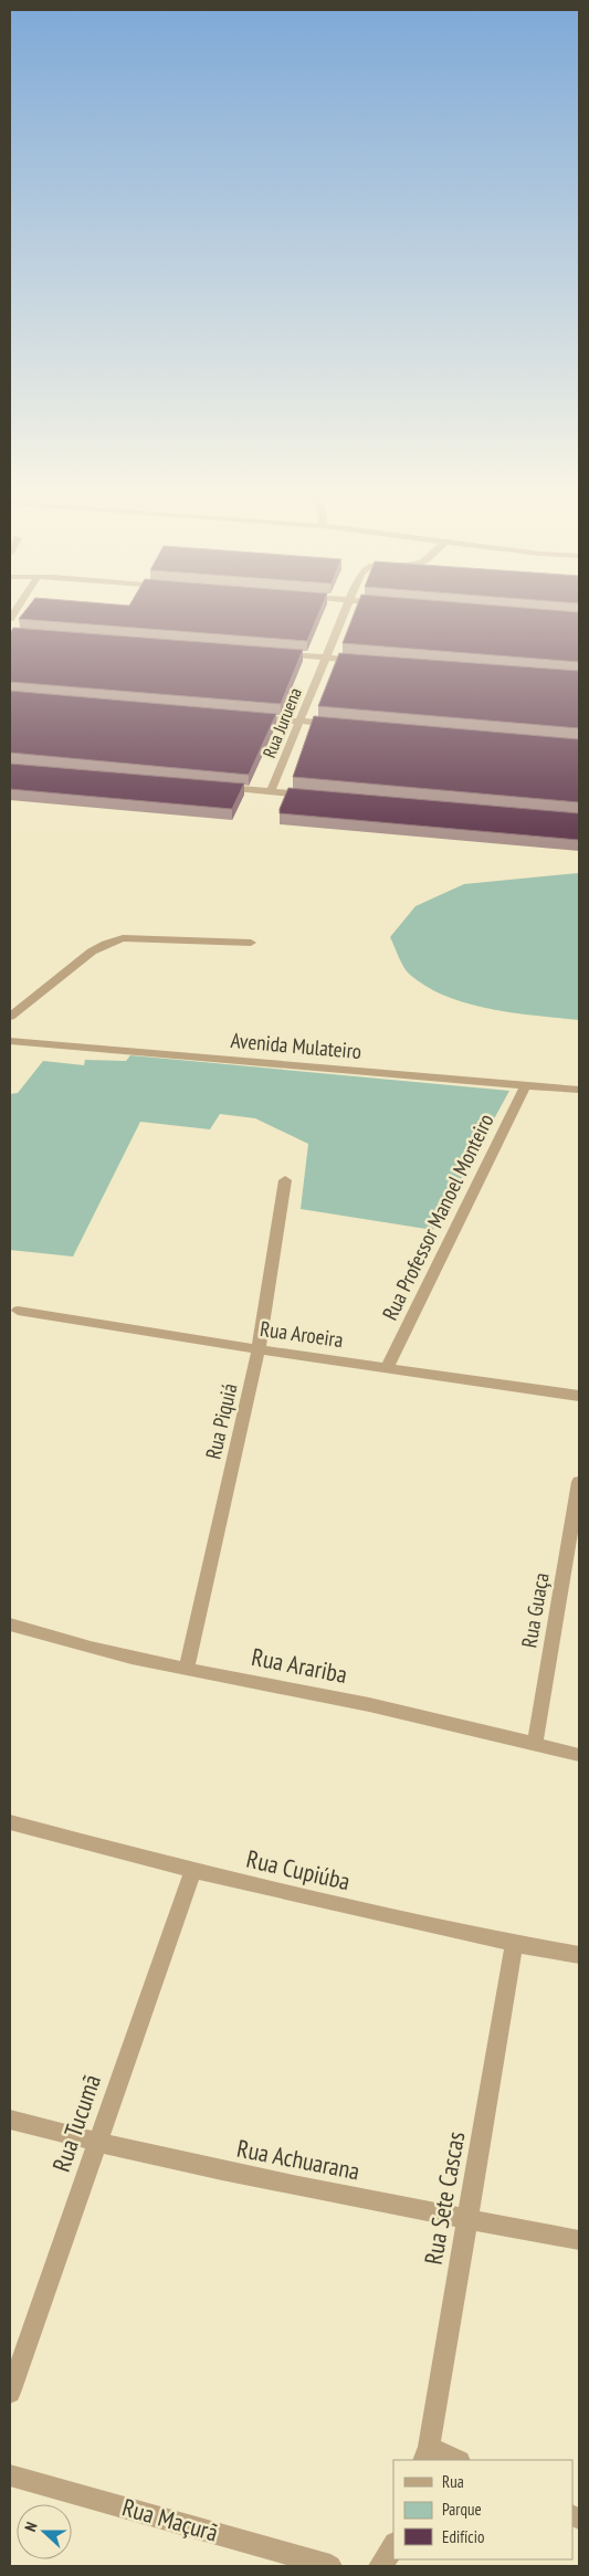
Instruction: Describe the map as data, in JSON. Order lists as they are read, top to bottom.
{
  "streets": {
    "street": [
      "Rua Juruena",
      "Avenida Mulateiro",
      "Rua Professor Manoel Monteiro",
      "Rua Aroeira",
      "Rua Piquiá",
      "Rua Guaça",
      "Rua Arariba",
      "Rua Cupiúba",
      "Rua Tucumã",
      "Rua Achuarana",
      "Rua Sete Cascas",
      "Rua Maçurã"
    ]
  },
  "crossings": [
    ["Avenida Mulateiro", "Rua Professor Manoel Monteiro"],
    ["Rua Professor Manoel Monteiro", "Rua Aroeira"],
    ["Rua Aroeira", "Rua Piquiá"],
    ["Rua Piquiá", "Rua Arariba"],
    ["Rua Guaça", "Rua Arariba"],
    ["Rua Cupiúba", "Rua Tucumã"],
    ["Rua Cupiúba", "Rua Sete Cascas"],
    ["Rua Tucumã", "Rua Achuarana"],
    ["Rua Achuarana", "Rua Sete Cascas"]
  ],
  "legend": ["Rua", "Parque", "Edifício"],
  "north": "left"
}
